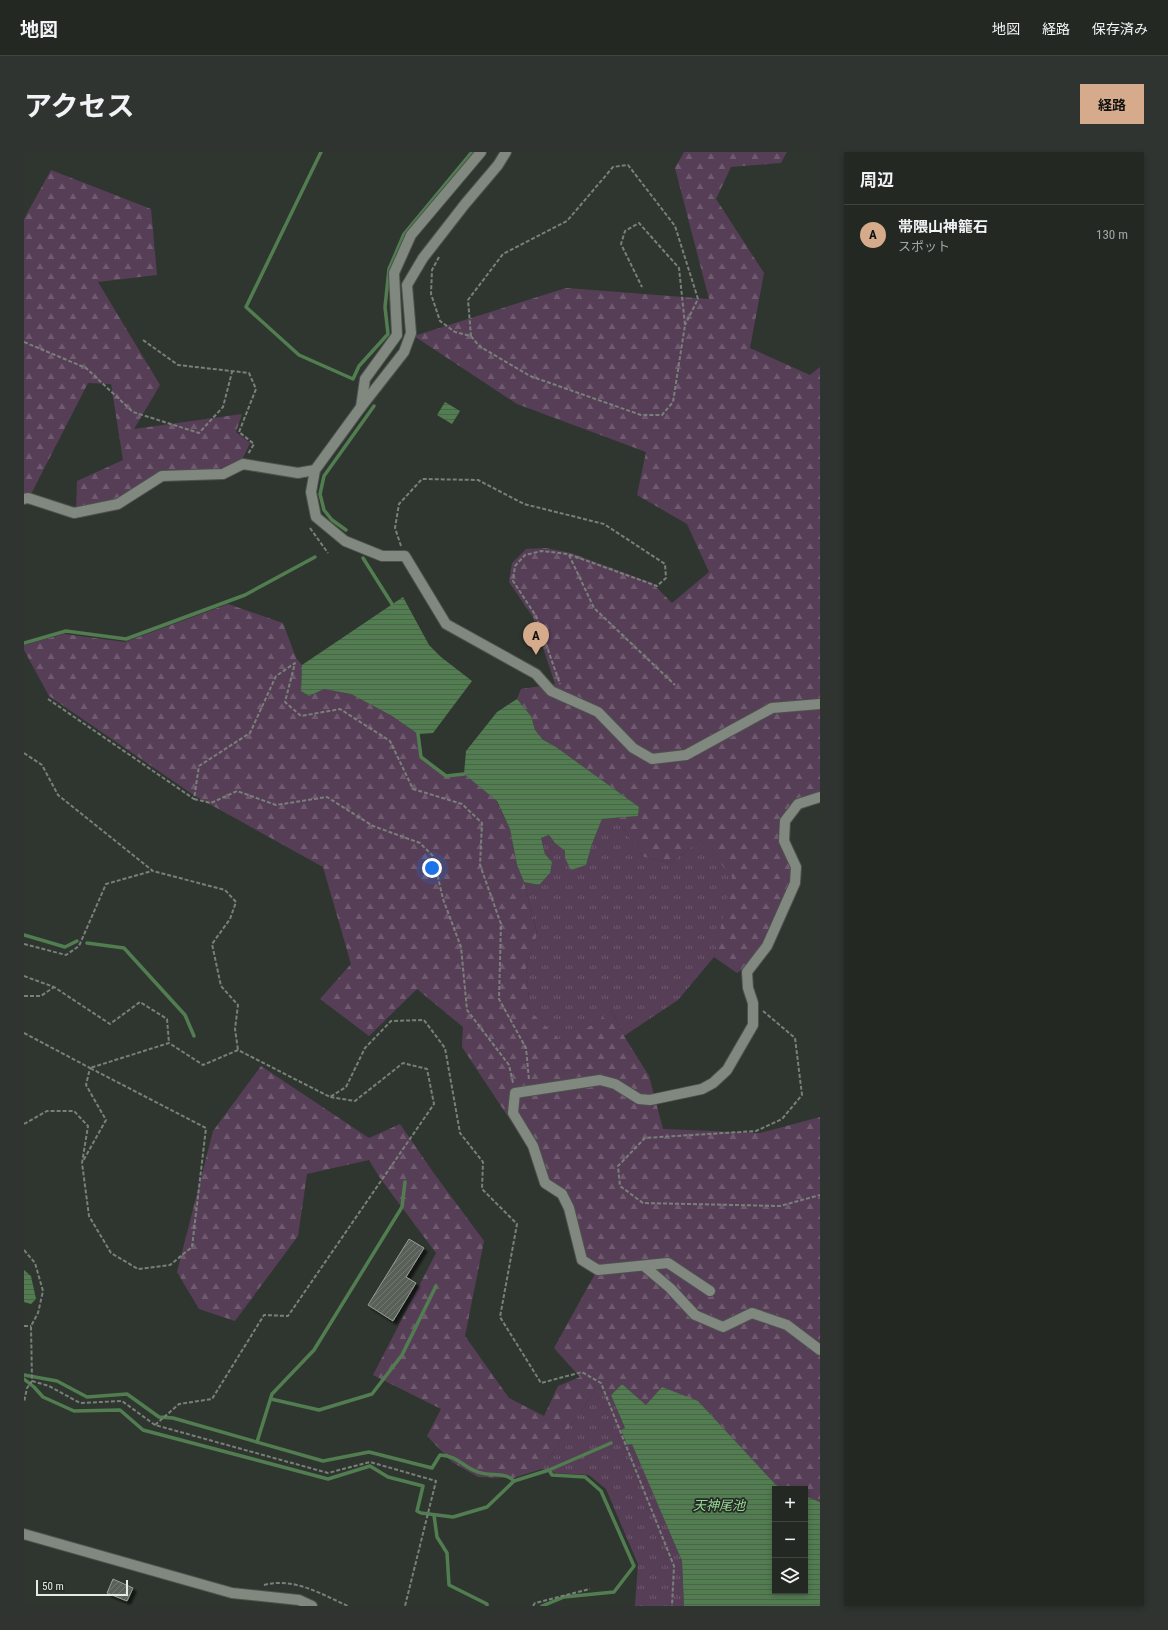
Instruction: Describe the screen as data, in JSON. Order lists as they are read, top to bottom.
{
  "water": ["天神尾池"],
  "scale_bar": "50 m",
  "page": {
    "header": "地図",
    "nav": ["地図", "経路", "保存済み"],
    "title": "アクセス",
    "buttons": "経路",
    "heading": "周辺",
    "list": [
      {
        "mark": "A",
        "name": "帯隈山神籠石",
        "note": "スポット",
        "value": "130 m"
      }
    ],
    "pins": "A",
    "map_buttons": ["+", "−"],
    "scale": "50 m"
  }
}
